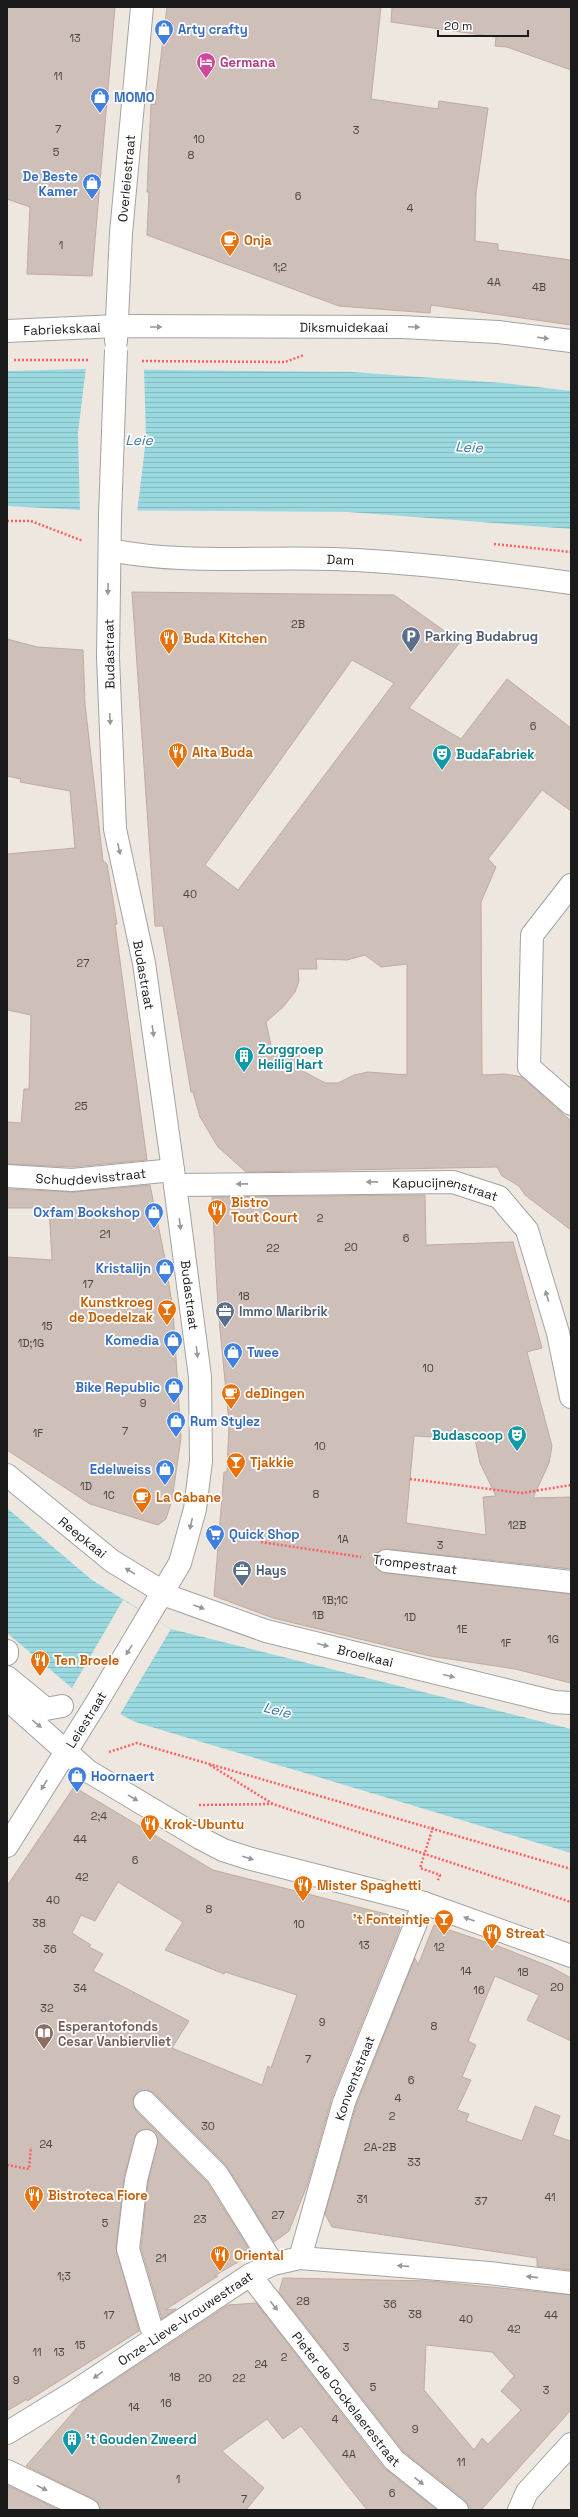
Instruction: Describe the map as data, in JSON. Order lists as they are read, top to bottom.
{
  "streets": {
    "street": [
      "Overleiestraat",
      "Diksmuidekaai",
      "Fabriekskaai",
      "Dam",
      "Budastraat",
      "Schuddevisstraat",
      "Kapucijnenstraat",
      "Reepkaai",
      "Trompestraat",
      "Broelkaai",
      "Leiestraat",
      "Konventstraat",
      "Onze-Lieve-Vrouwestraat",
      "Pieter de Cockelaerestraat"
    ]
  },
  "crossings": [
    ["Overleiestraat", "Diksmuidekaai"],
    ["Overleiestraat", "Fabriekskaai"],
    ["Overleiestraat", "Budastraat"],
    ["Diksmuidekaai", "Fabriekskaai"],
    ["Dam", "Budastraat"],
    ["Budastraat", "Schuddevisstraat"],
    ["Budastraat", "Kapucijnenstraat"],
    ["Budastraat", "Reepkaai"],
    ["Budastraat", "Broelkaai"],
    ["Budastraat", "Leiestraat"],
    ["Schuddevisstraat", "Kapucijnenstraat"],
    ["Reepkaai", "Broelkaai"],
    ["Reepkaai", "Leiestraat"],
    ["Broelkaai", "Leiestraat"],
    ["Konventstraat", "Onze-Lieve-Vrouwestraat"],
    ["Onze-Lieve-Vrouwestraat", "Pieter de Cockelaerestraat"]
  ],
  "one_way": [
    "Diksmuidekaai",
    "Budastraat",
    "Kapucijnenstraat",
    "Broelkaai",
    "Leiestraat",
    "Onze-Lieve-Vrouwestraat",
    "Pieter de Cockelaerestraat"
  ],
  "water": ["Leie"],
  "places": {
    "shop": [
      "Arty crafty",
      "MOMO",
      "De Beste Kamer",
      "Oxfam Bookshop",
      "Kristalijn",
      "Komedia",
      "Twee",
      "Bike Republic",
      "Rum Stylez",
      "Edelweiss",
      "Hoornaert"
    ],
    "hotel": ["Germana"],
    "cafe": ["Onja", "deDingen", "La Cabane"],
    "parking": ["Parking Budabrug"],
    "restaurant": [
      "Buda Kitchen",
      "Alta Buda",
      "Bistro Tout Court",
      "Ten Broele",
      "Krok-Ubuntu",
      "Mister Spaghetti",
      "Streat",
      "Bistroteca Fiore",
      "Oriental"
    ],
    "theatre": ["BudaFabriek", "Budascoop"],
    "building": ["Zorggroep Heilig Hart", "'t Gouden Zweerd"],
    "bar": ["Kunstkroeg de Doedelzak", "Tjakkie", "'t Fonteintje"],
    "office": ["Immo Maribrik", "Hays"],
    "supermarket": ["Quick Shop"],
    "library": ["Esperantofonds Cesar Vanbiervliet"]
  },
  "house_numbers": [
    "13",
    "11",
    "7",
    "3",
    "10",
    "5",
    "8",
    "6",
    "4",
    "1",
    "1;2",
    "4A",
    "4B",
    "2B",
    "6",
    "40",
    "27",
    "25",
    "2",
    "21",
    "6",
    "20",
    "22",
    "17",
    "18",
    "15",
    "1D;1G",
    "10",
    "9",
    "7",
    "1F",
    "10",
    "1D",
    "8",
    "1C",
    "12B",
    "1A",
    "3",
    "1B;1C",
    "1B",
    "1D",
    "1E",
    "1G",
    "1F",
    "2;4",
    "44",
    "6",
    "42",
    "40",
    "8",
    "38",
    "10",
    "13",
    "12",
    "36",
    "14",
    "18",
    "20",
    "34",
    "16",
    "32",
    "9",
    "8",
    "7",
    "6",
    "4",
    "2",
    "30",
    "24",
    "2A-2B",
    "33",
    "41",
    "31",
    "37",
    "27",
    "23",
    "5",
    "21",
    "1;3",
    "28",
    "36",
    "38",
    "17",
    "44",
    "40",
    "42",
    "15",
    "3",
    "11",
    "13",
    "2",
    "24",
    "18",
    "20",
    "22",
    "9",
    "5",
    "3",
    "16",
    "14",
    "4",
    "9",
    "4A",
    "11",
    "1",
    "6",
    "7"
  ],
  "scale_bar": "20 m"
}
